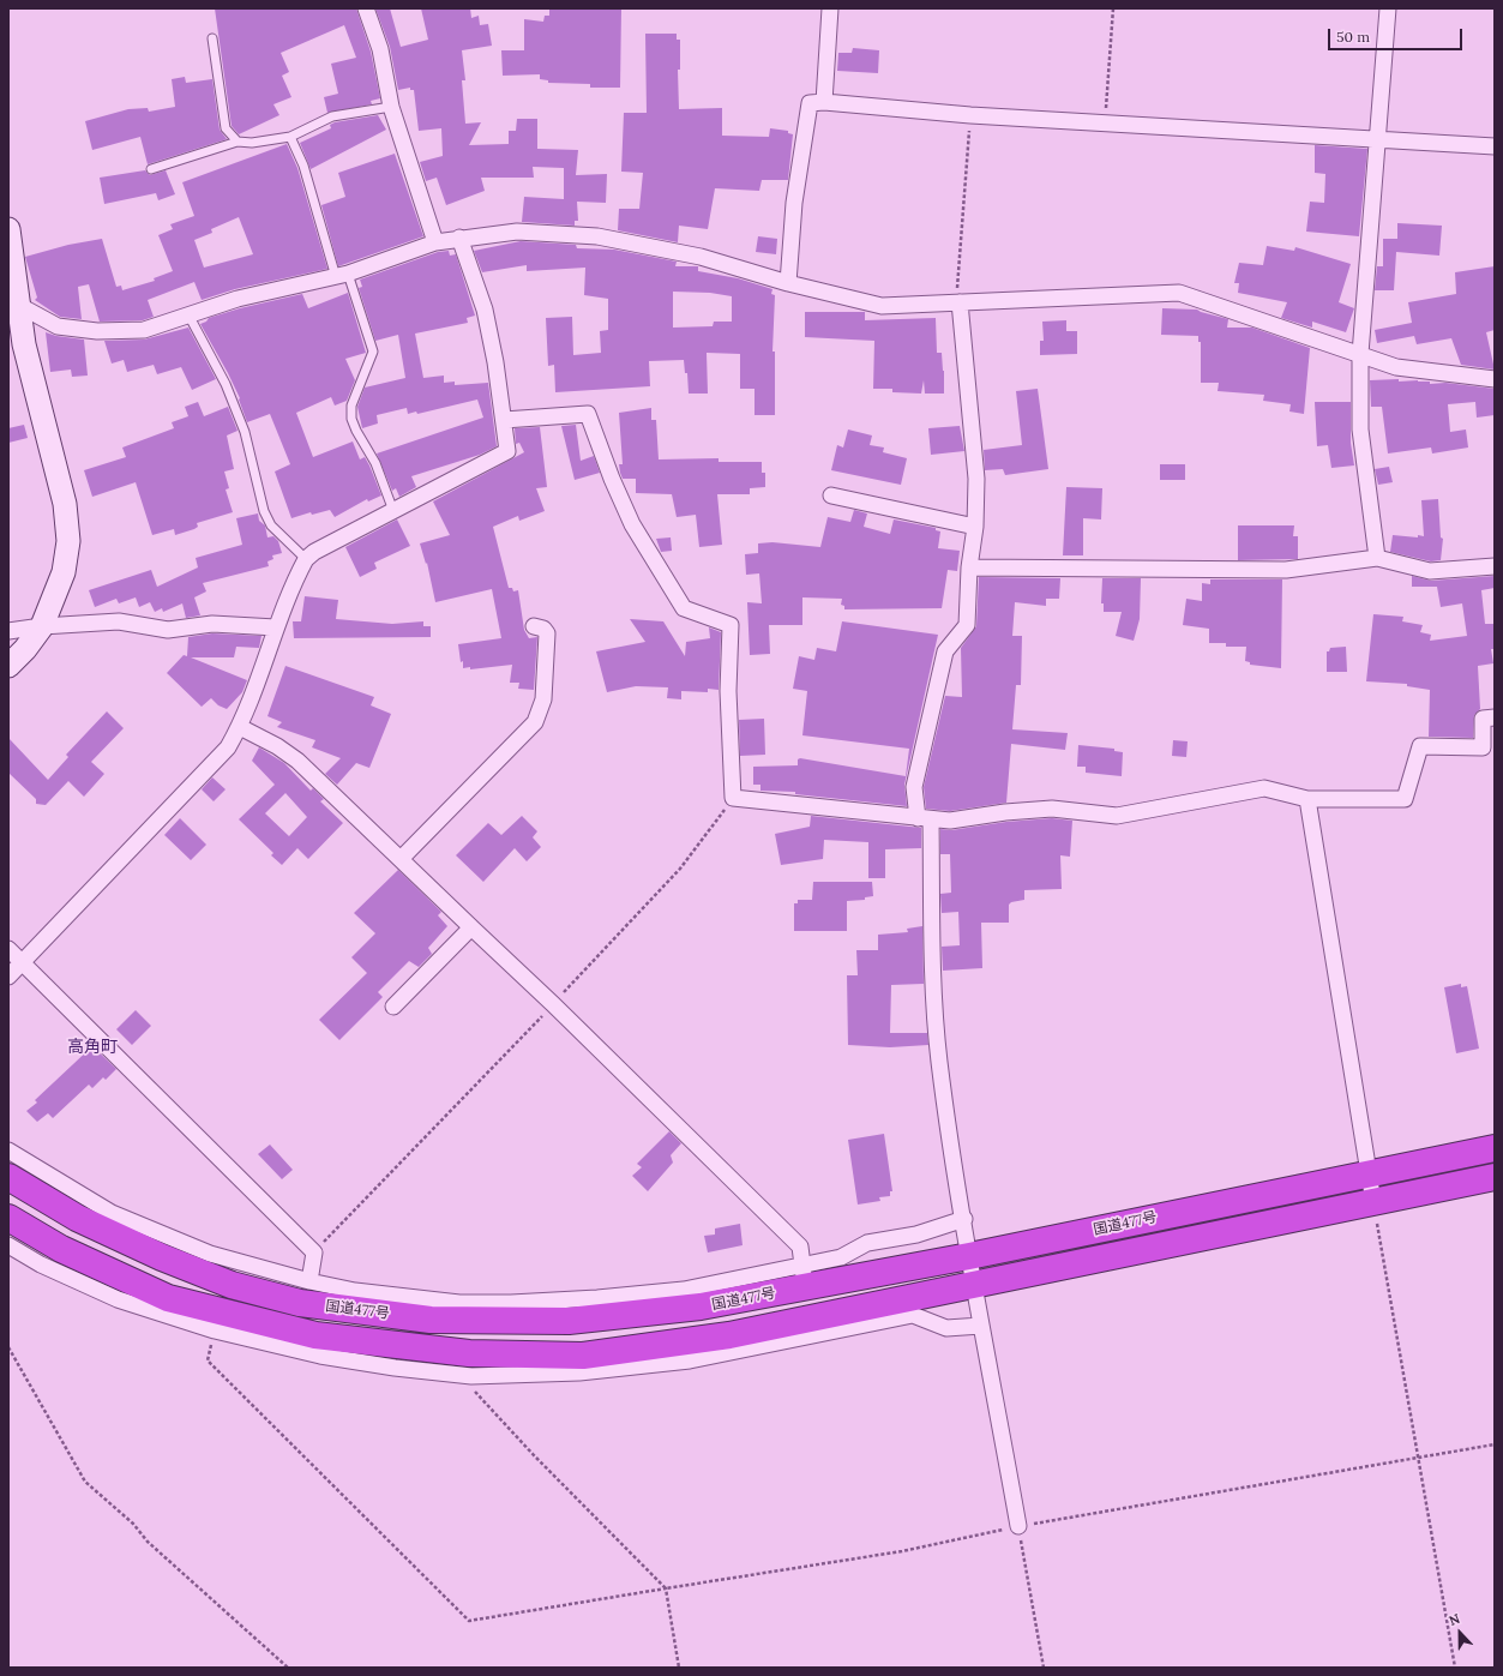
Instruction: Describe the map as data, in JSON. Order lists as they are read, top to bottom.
{
  "streets": {
    "highway": ["国道477号"]
  },
  "districts": ["高角町"],
  "scale_bar": "50 m",
  "north": "top"
}
